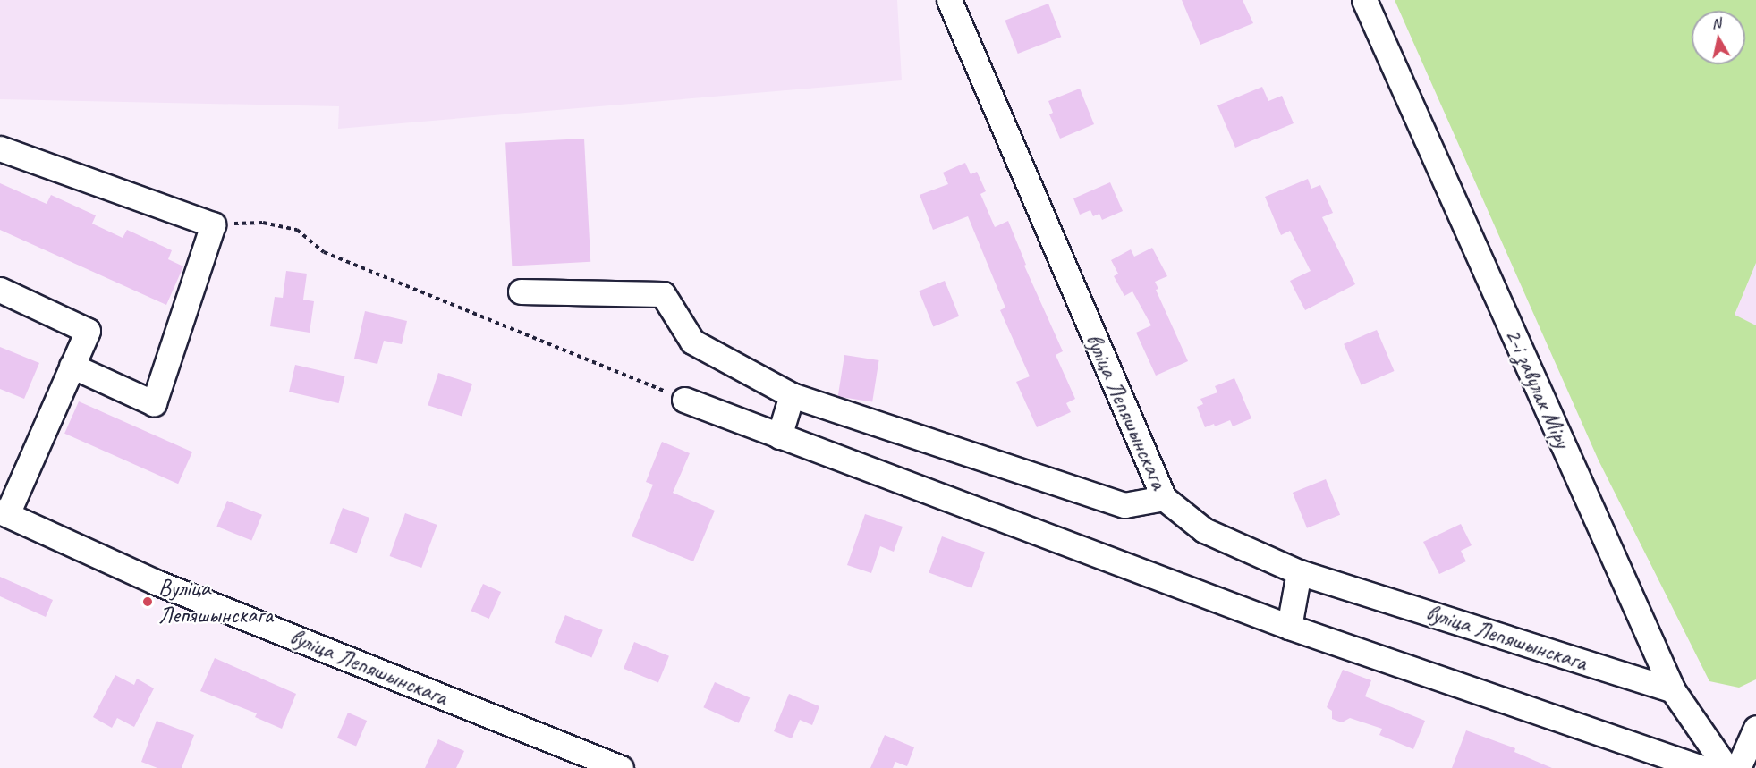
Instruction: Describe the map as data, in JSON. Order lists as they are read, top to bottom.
{
  "streets": {
    "street": ["2-і завулак Міру", "вуліца Лепяшынскага"]
  },
  "crossings": [
    ["2-і завулак Міру", "вуліца Лепяшынскага"]
  ],
  "places": ["Вуліца Лепяшынскага"],
  "north": "top"
}
